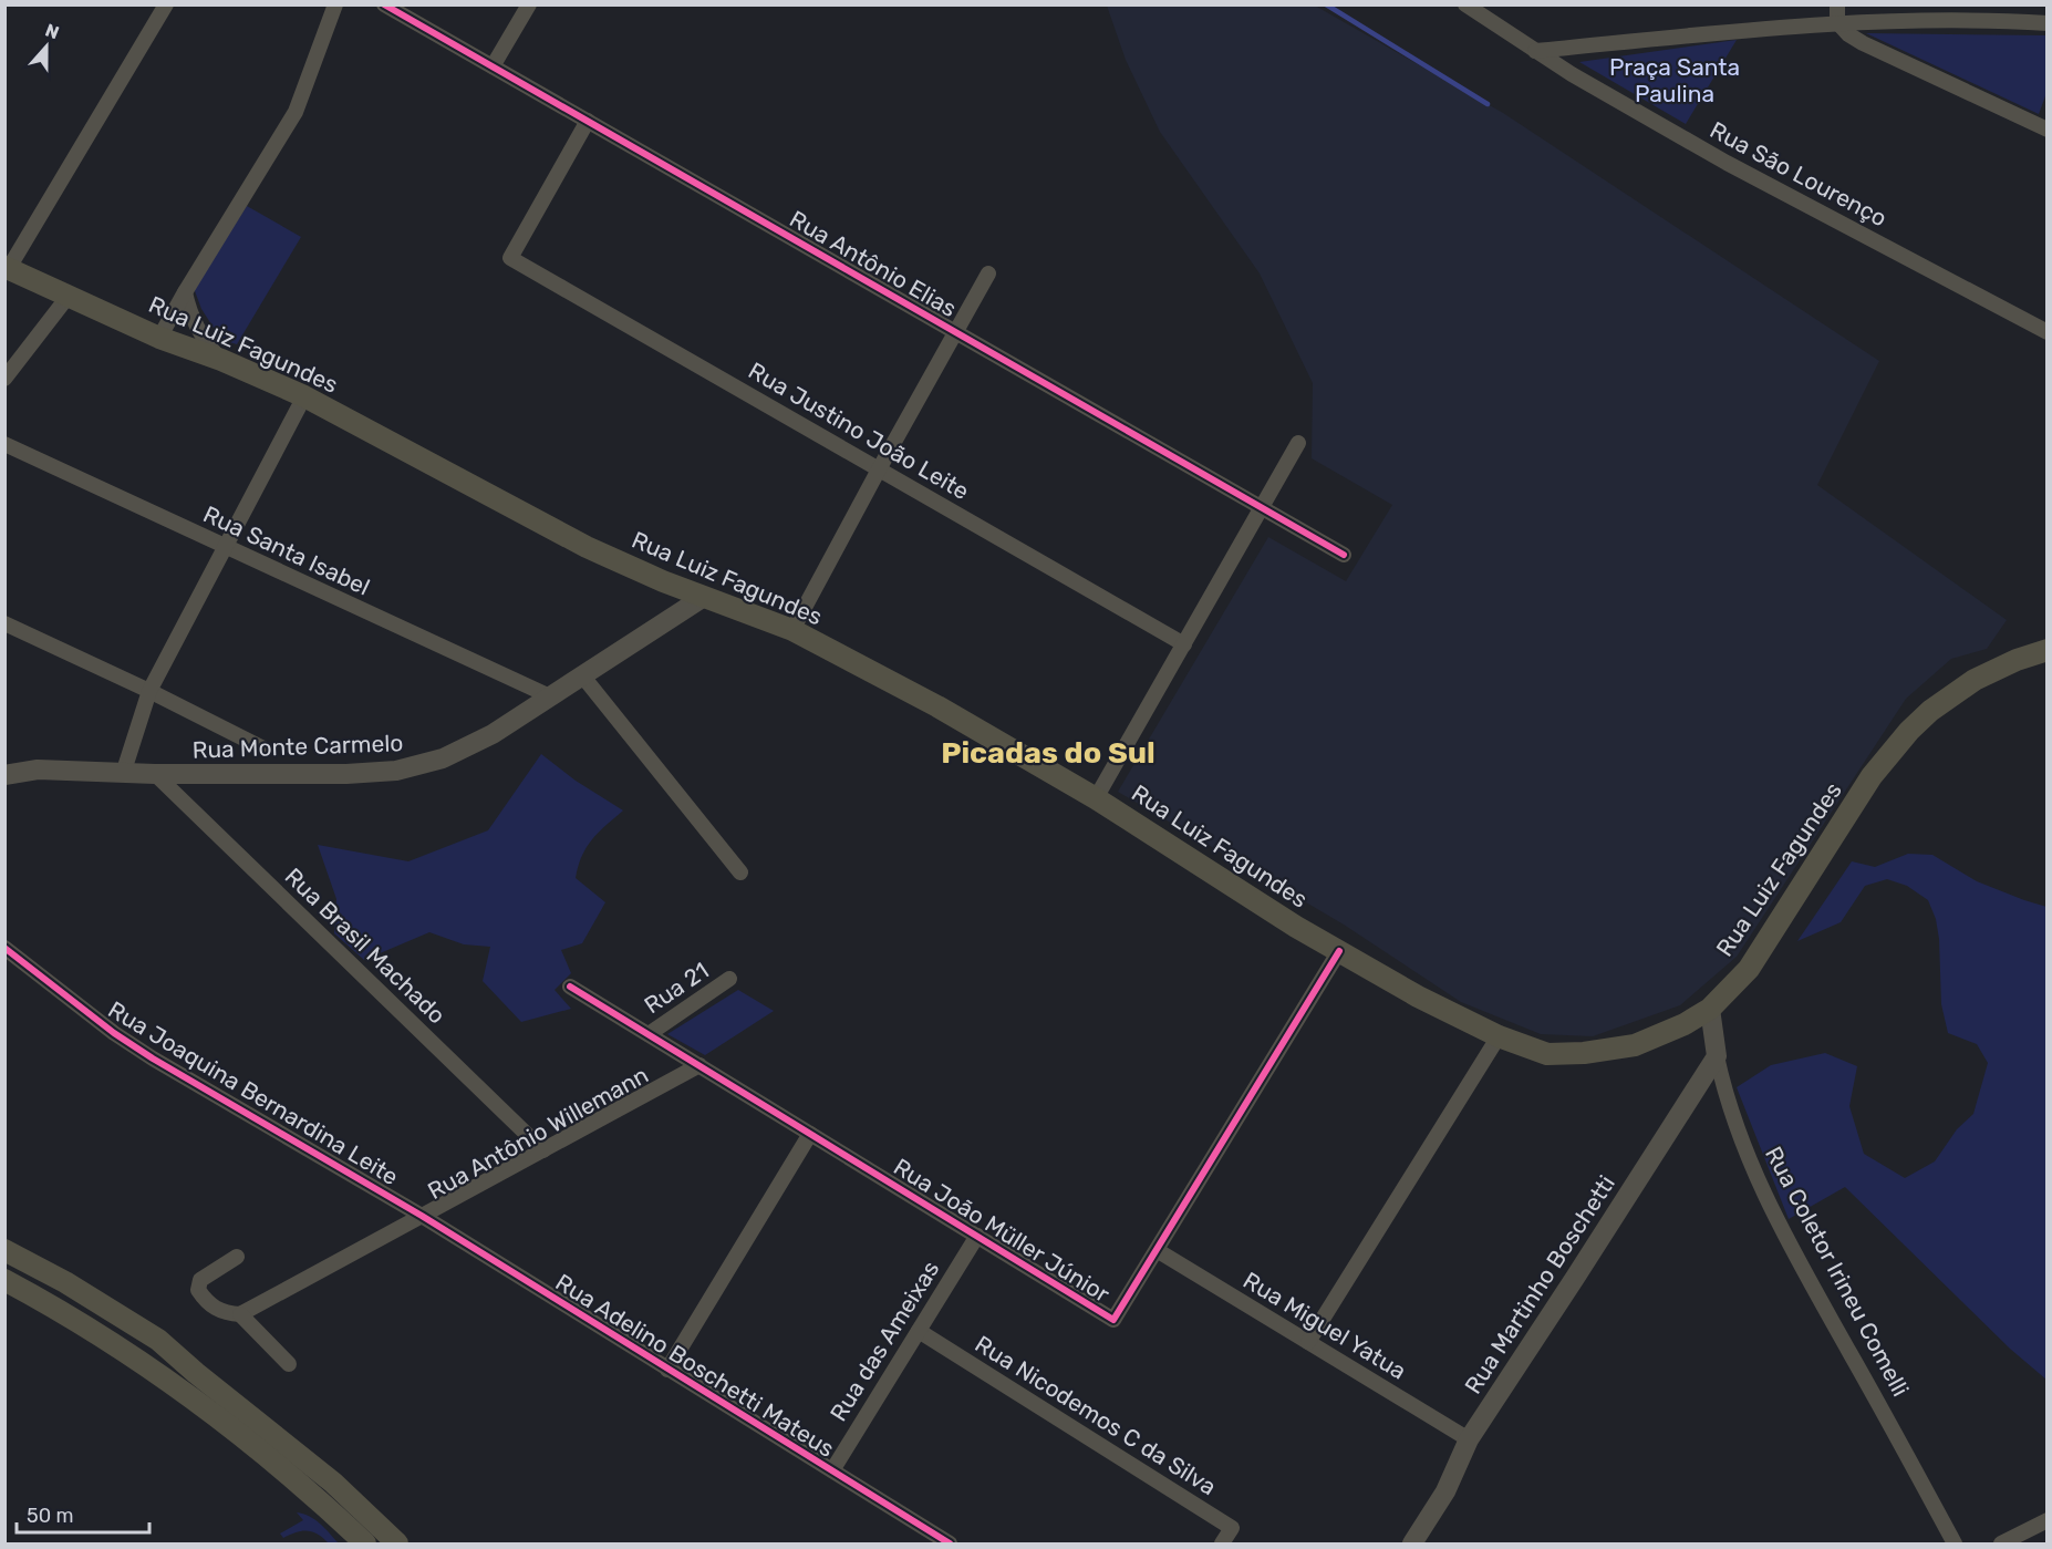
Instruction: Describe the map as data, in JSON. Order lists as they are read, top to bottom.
{
  "streets": {
    "main road": ["Rua Luiz Fagundes"],
    "street": [
      "Rua São Lourenço",
      "Rua Antônio Elias",
      "Rua Justino João Leite",
      "Rua Santa Isabel",
      "Rua Monte Carmelo",
      "Rua Brasil Machado",
      "Rua 21",
      "Rua Joaquina Bernardina Leite",
      "Rua Antônio Willemann",
      "Rua João Müller Júnior",
      "Rua Coletor Irineu Comelli",
      "Rua Martinho Boschetti",
      "Rua Miguel Yatua",
      "Rua das Ameixas",
      "Rua Adelino Boschetti Mateus",
      "Rua Nicodemos C da Silva"
    ]
  },
  "crossings": [
    ["Rua Antônio Elias", "Rua Justino João Leite"],
    ["Rua Luiz Fagundes", "Rua Monte Carmelo"],
    ["Rua Luiz Fagundes", "Rua João Müller Júnior"],
    ["Rua Luiz Fagundes", "Rua Coletor Irineu Comelli"],
    ["Rua Santa Isabel", "Rua Monte Carmelo"],
    ["Rua Monte Carmelo", "Rua Brasil Machado"],
    ["Rua Brasil Machado", "Rua Antônio Willemann"],
    ["Rua 21", "Rua João Müller Júnior"],
    ["Rua Joaquina Bernardina Leite", "Rua Antônio Willemann"],
    ["Rua Joaquina Bernardina Leite", "Rua Adelino Boschetti Mateus"],
    ["Rua Antônio Willemann", "Rua João Müller Júnior"],
    ["Rua Antônio Willemann", "Rua Adelino Boschetti Mateus"],
    ["Rua João Müller Júnior", "Rua Miguel Yatua"],
    ["Rua João Müller Júnior", "Rua das Ameixas"],
    ["Rua Coletor Irineu Comelli", "Rua Martinho Boschetti"],
    ["Rua Martinho Boschetti", "Rua Miguel Yatua"],
    ["Rua das Ameixas", "Rua Adelino Boschetti Mateus"],
    ["Rua das Ameixas", "Rua Nicodemos C da Silva"]
  ],
  "districts": ["Picadas do Sul"],
  "parks": ["Praça Santa Paulina"],
  "scale_bar": "50 m",
  "north": "top"
}
